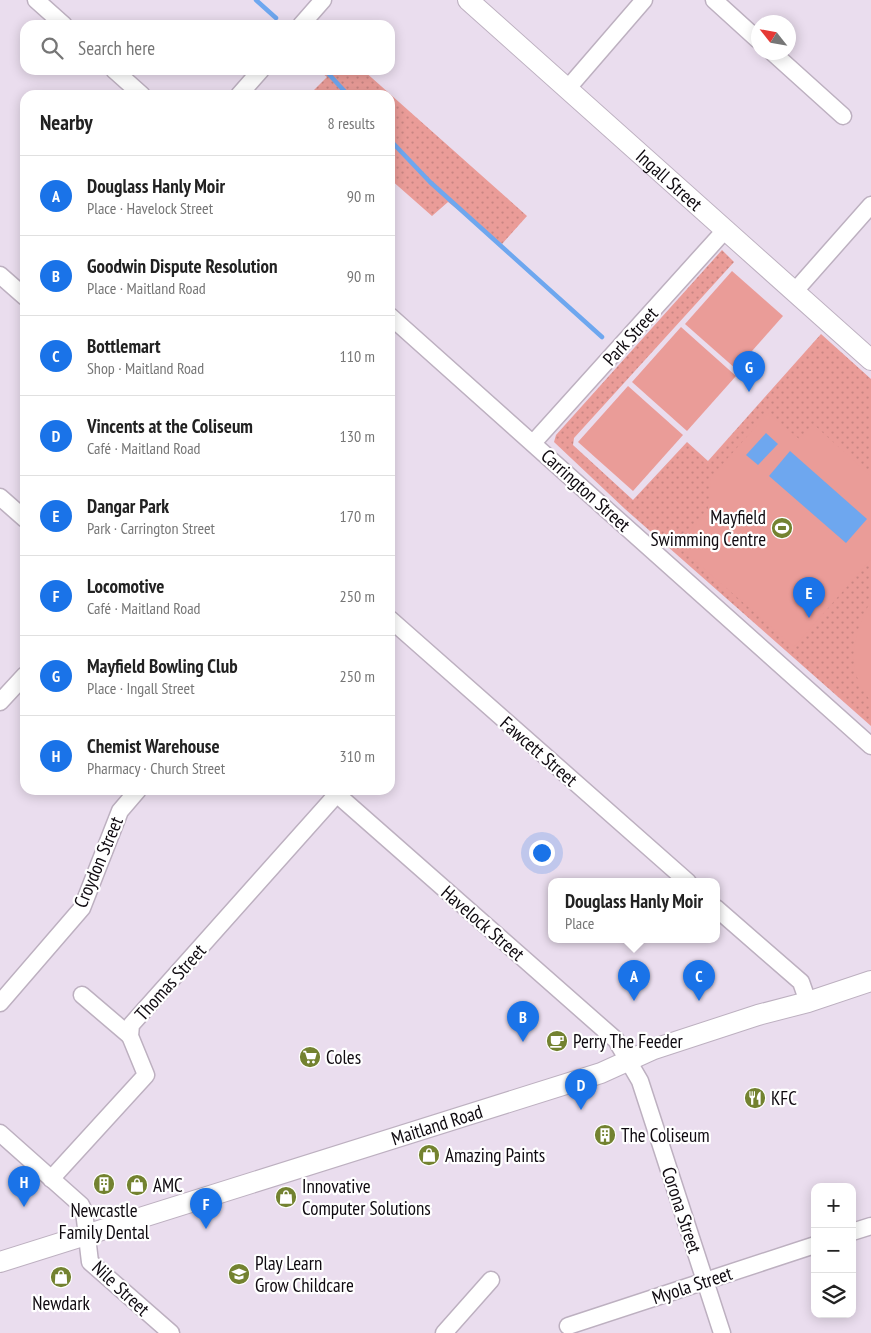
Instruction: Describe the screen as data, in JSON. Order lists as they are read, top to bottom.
{
  "streets": {
    "main road": ["Ingall Street", "Maitland Road"],
    "street": [
      "Park Street",
      "Carrington Street",
      "Fawcett Street",
      "Croydon Street",
      "Havelock Street",
      "Thomas Street",
      "Corona Street",
      "Myola Street",
      "Nile Street"
    ]
  },
  "crossings": [
    ["Ingall Street", "Park Street"],
    ["Park Street", "Carrington Street"],
    ["Havelock Street", "Maitland Road"],
    ["Havelock Street", "Corona Street"],
    ["Thomas Street", "Nile Street"],
    ["Maitland Road", "Corona Street"],
    ["Maitland Road", "Nile Street"],
    ["Corona Street", "Myola Street"]
  ],
  "places": {
    "sports": ["Mayfield Swimming Centre"],
    "cafe": ["Perry The Feeder"],
    "supermarket": ["Coles"],
    "restaurant": ["KFC"],
    "building": ["The Coliseum", "Newcastle Family Dental"],
    "shop": [
      "Amazing Paints",
      "AMC",
      "Innovative Computer Solutions",
      "Newdark"
    ],
    "school or university": ["Play Learn Grow Childcare"]
  },
  "north": "top left",
  "page": {
    "search": "Search here",
    "heading": ["Nearby", "8 results"],
    "list": [
      {
        "mark": "A",
        "name": "Douglass Hanly Moir",
        "note": "Place · Havelock Street",
        "value": "90 m"
      },
      {
        "mark": "B",
        "name": "Goodwin Dispute Resolution",
        "note": "Place · Maitland Road",
        "value": "90 m"
      },
      {
        "mark": "C",
        "name": "Bottlemart",
        "note": "Shop · Maitland Road",
        "value": "110 m"
      },
      {
        "mark": "D",
        "name": "Vincents at the Coliseum",
        "note": "Café · Maitland Road",
        "value": "130 m"
      },
      {
        "mark": "E",
        "name": "Dangar Park",
        "note": "Park · Carrington Street",
        "value": "170 m"
      },
      {
        "mark": "F",
        "name": "Locomotive",
        "note": "Café · Maitland Road",
        "value": "250 m"
      },
      {
        "mark": "G",
        "name": "Mayfield Bowling Club",
        "note": "Place · Ingall Street",
        "value": "250 m"
      },
      {
        "mark": "H",
        "name": "Chemist Warehouse",
        "note": "Pharmacy · Church Street",
        "value": "310 m"
      }
    ],
    "pins": [
      "G",
      "E",
      "A",
      "C",
      "B",
      "D",
      "H",
      "F"
    ],
    "popup": ["Douglass Hanly Moir", "Place"],
    "map_buttons": ["+", "−"]
  }
}
